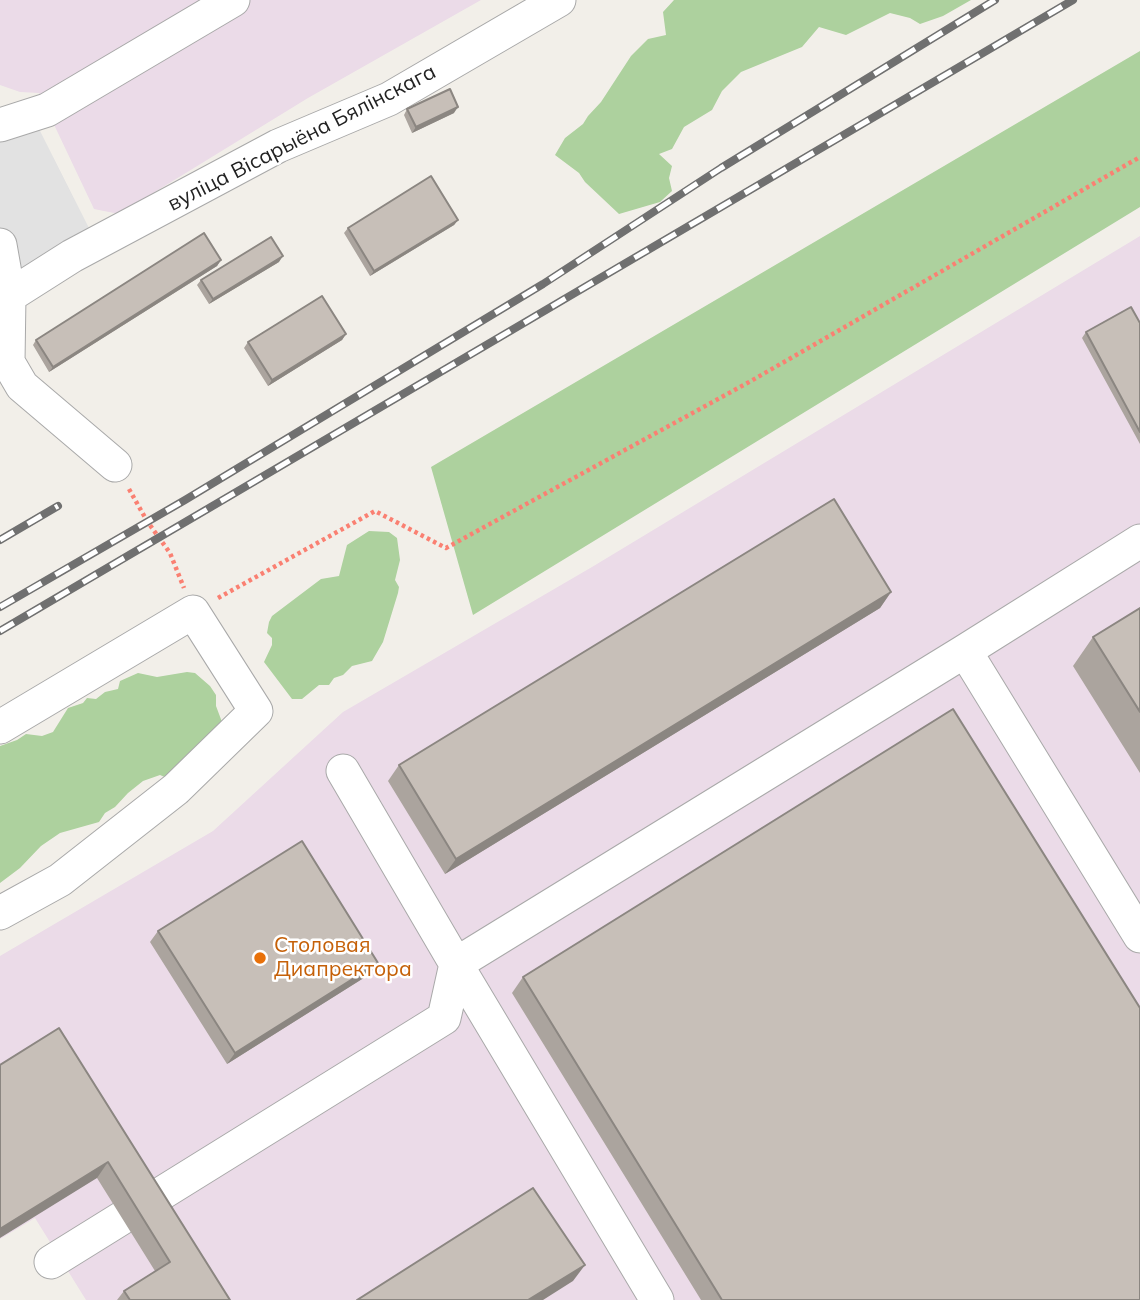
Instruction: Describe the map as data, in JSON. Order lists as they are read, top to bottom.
{
  "streets": {
    "street": ["вуліца Вісарыёна Бялінскага"]
  },
  "places": ["Столовая Диапректора"]
}
